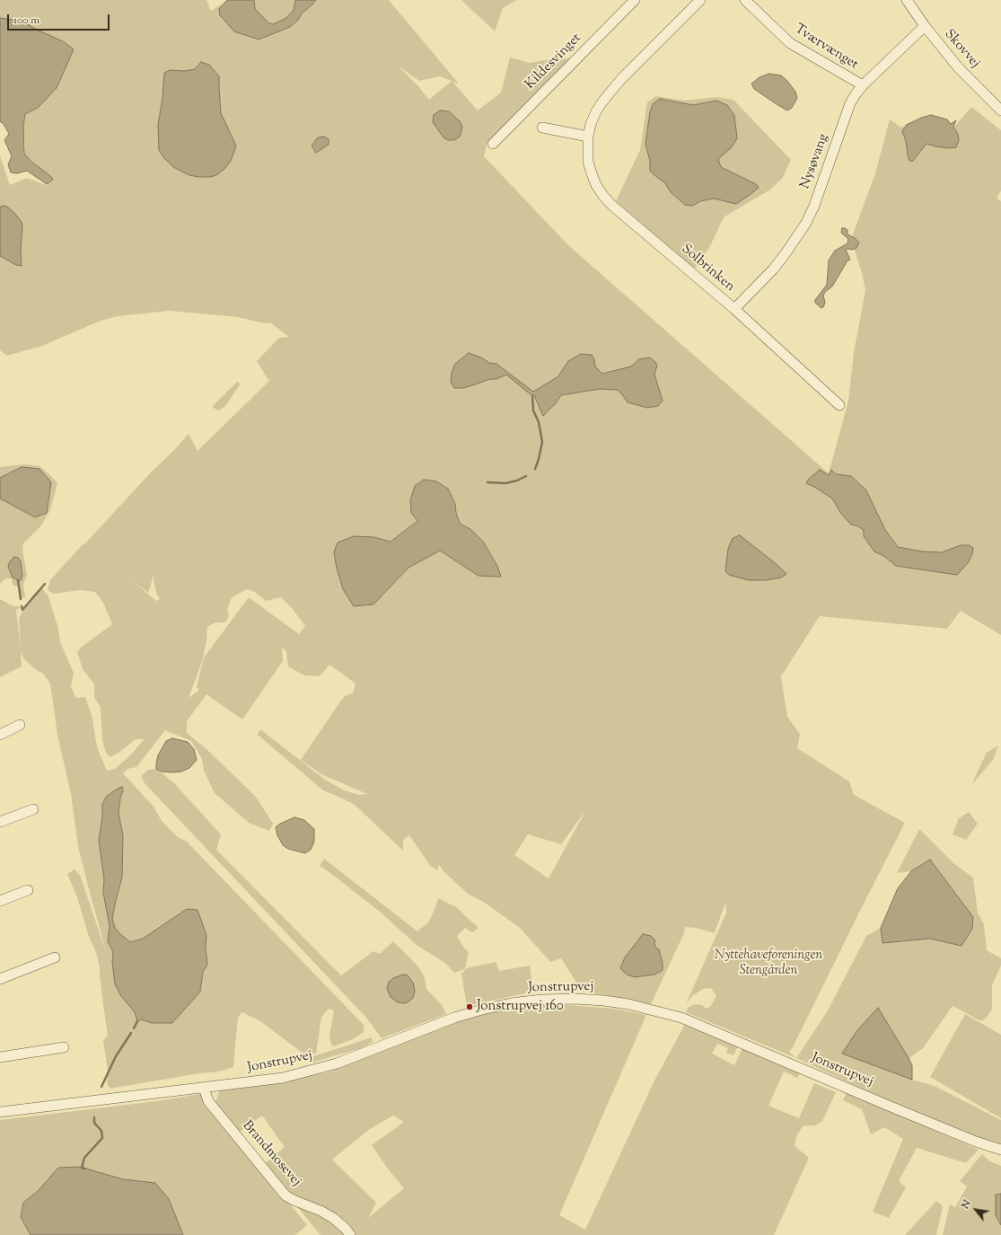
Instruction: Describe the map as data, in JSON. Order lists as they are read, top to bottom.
{
  "streets": {
    "street": [
      "Tværvænget",
      "Skovvej",
      "Kildesvinget",
      "Nysøvang",
      "Solbrinken",
      "Jonstrupvej",
      "Brandmosevej"
    ]
  },
  "crossings": [
    ["Tværvænget", "Nysøvang"],
    ["Skovvej", "Nysøvang"],
    ["Nysøvang", "Solbrinken"],
    ["Jonstrupvej", "Brandmosevej"]
  ],
  "parks": ["Nyttehaveforeningen Stengården"],
  "places": ["Jonstrupvej 160"],
  "scale_bar": "100 m",
  "north": "top left"
}
